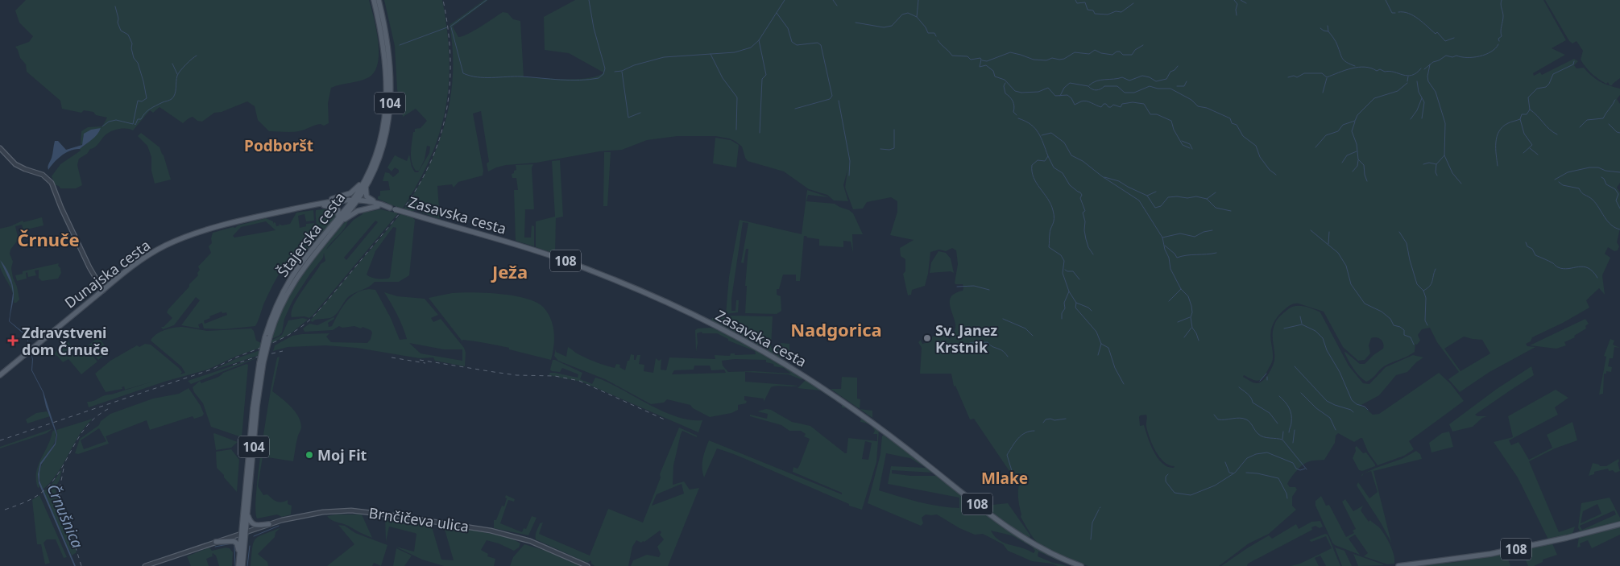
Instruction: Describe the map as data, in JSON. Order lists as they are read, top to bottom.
{
  "streets": {
    "main road": [
      "104",
      "Zasavska cesta",
      "Štajerska cesta",
      "108",
      "Dunajska cesta"
    ],
    "street": ["Brnčičeva ulica"]
  },
  "crossings": [
    ["Zasavska cesta", "Štajerska cesta"],
    ["Zasavska cesta", "Dunajska cesta"],
    ["Štajerska cesta", "Dunajska cesta"],
    ["Štajerska cesta", "Brnčičeva ulica"]
  ],
  "districts": [
    "Podboršt",
    "Črnuče",
    "Ježa",
    "Nadgorica",
    "Mlake"
  ],
  "water": ["Črnušnica"],
  "places": {
    "other": ["Sv. Janez Krstnik", "Moj Fit"],
    "health": ["Zdravstveni dom Črnuče"]
  }
}
